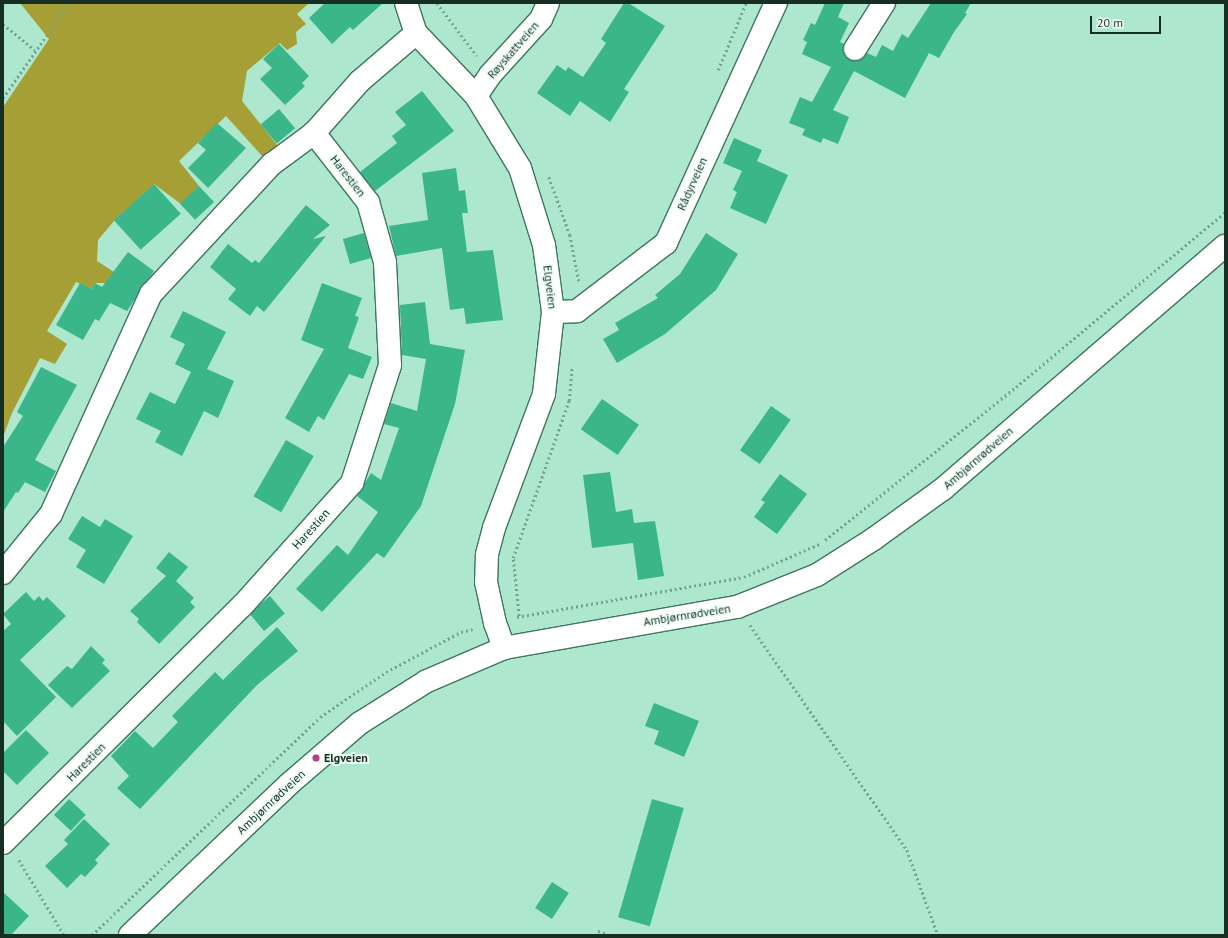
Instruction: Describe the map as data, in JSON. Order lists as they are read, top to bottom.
{
  "streets": {
    "street": [
      "Røyskattveien",
      "Harestien",
      "Rådyrveien",
      "Elgveien",
      "Ambjørnrødveien"
    ]
  },
  "crossings": [
    ["Røyskattveien", "Elgveien"],
    ["Rådyrveien", "Elgveien"],
    ["Elgveien", "Ambjørnrødveien"]
  ],
  "places": ["Elgveien"],
  "scale_bar": "20 m"
}
